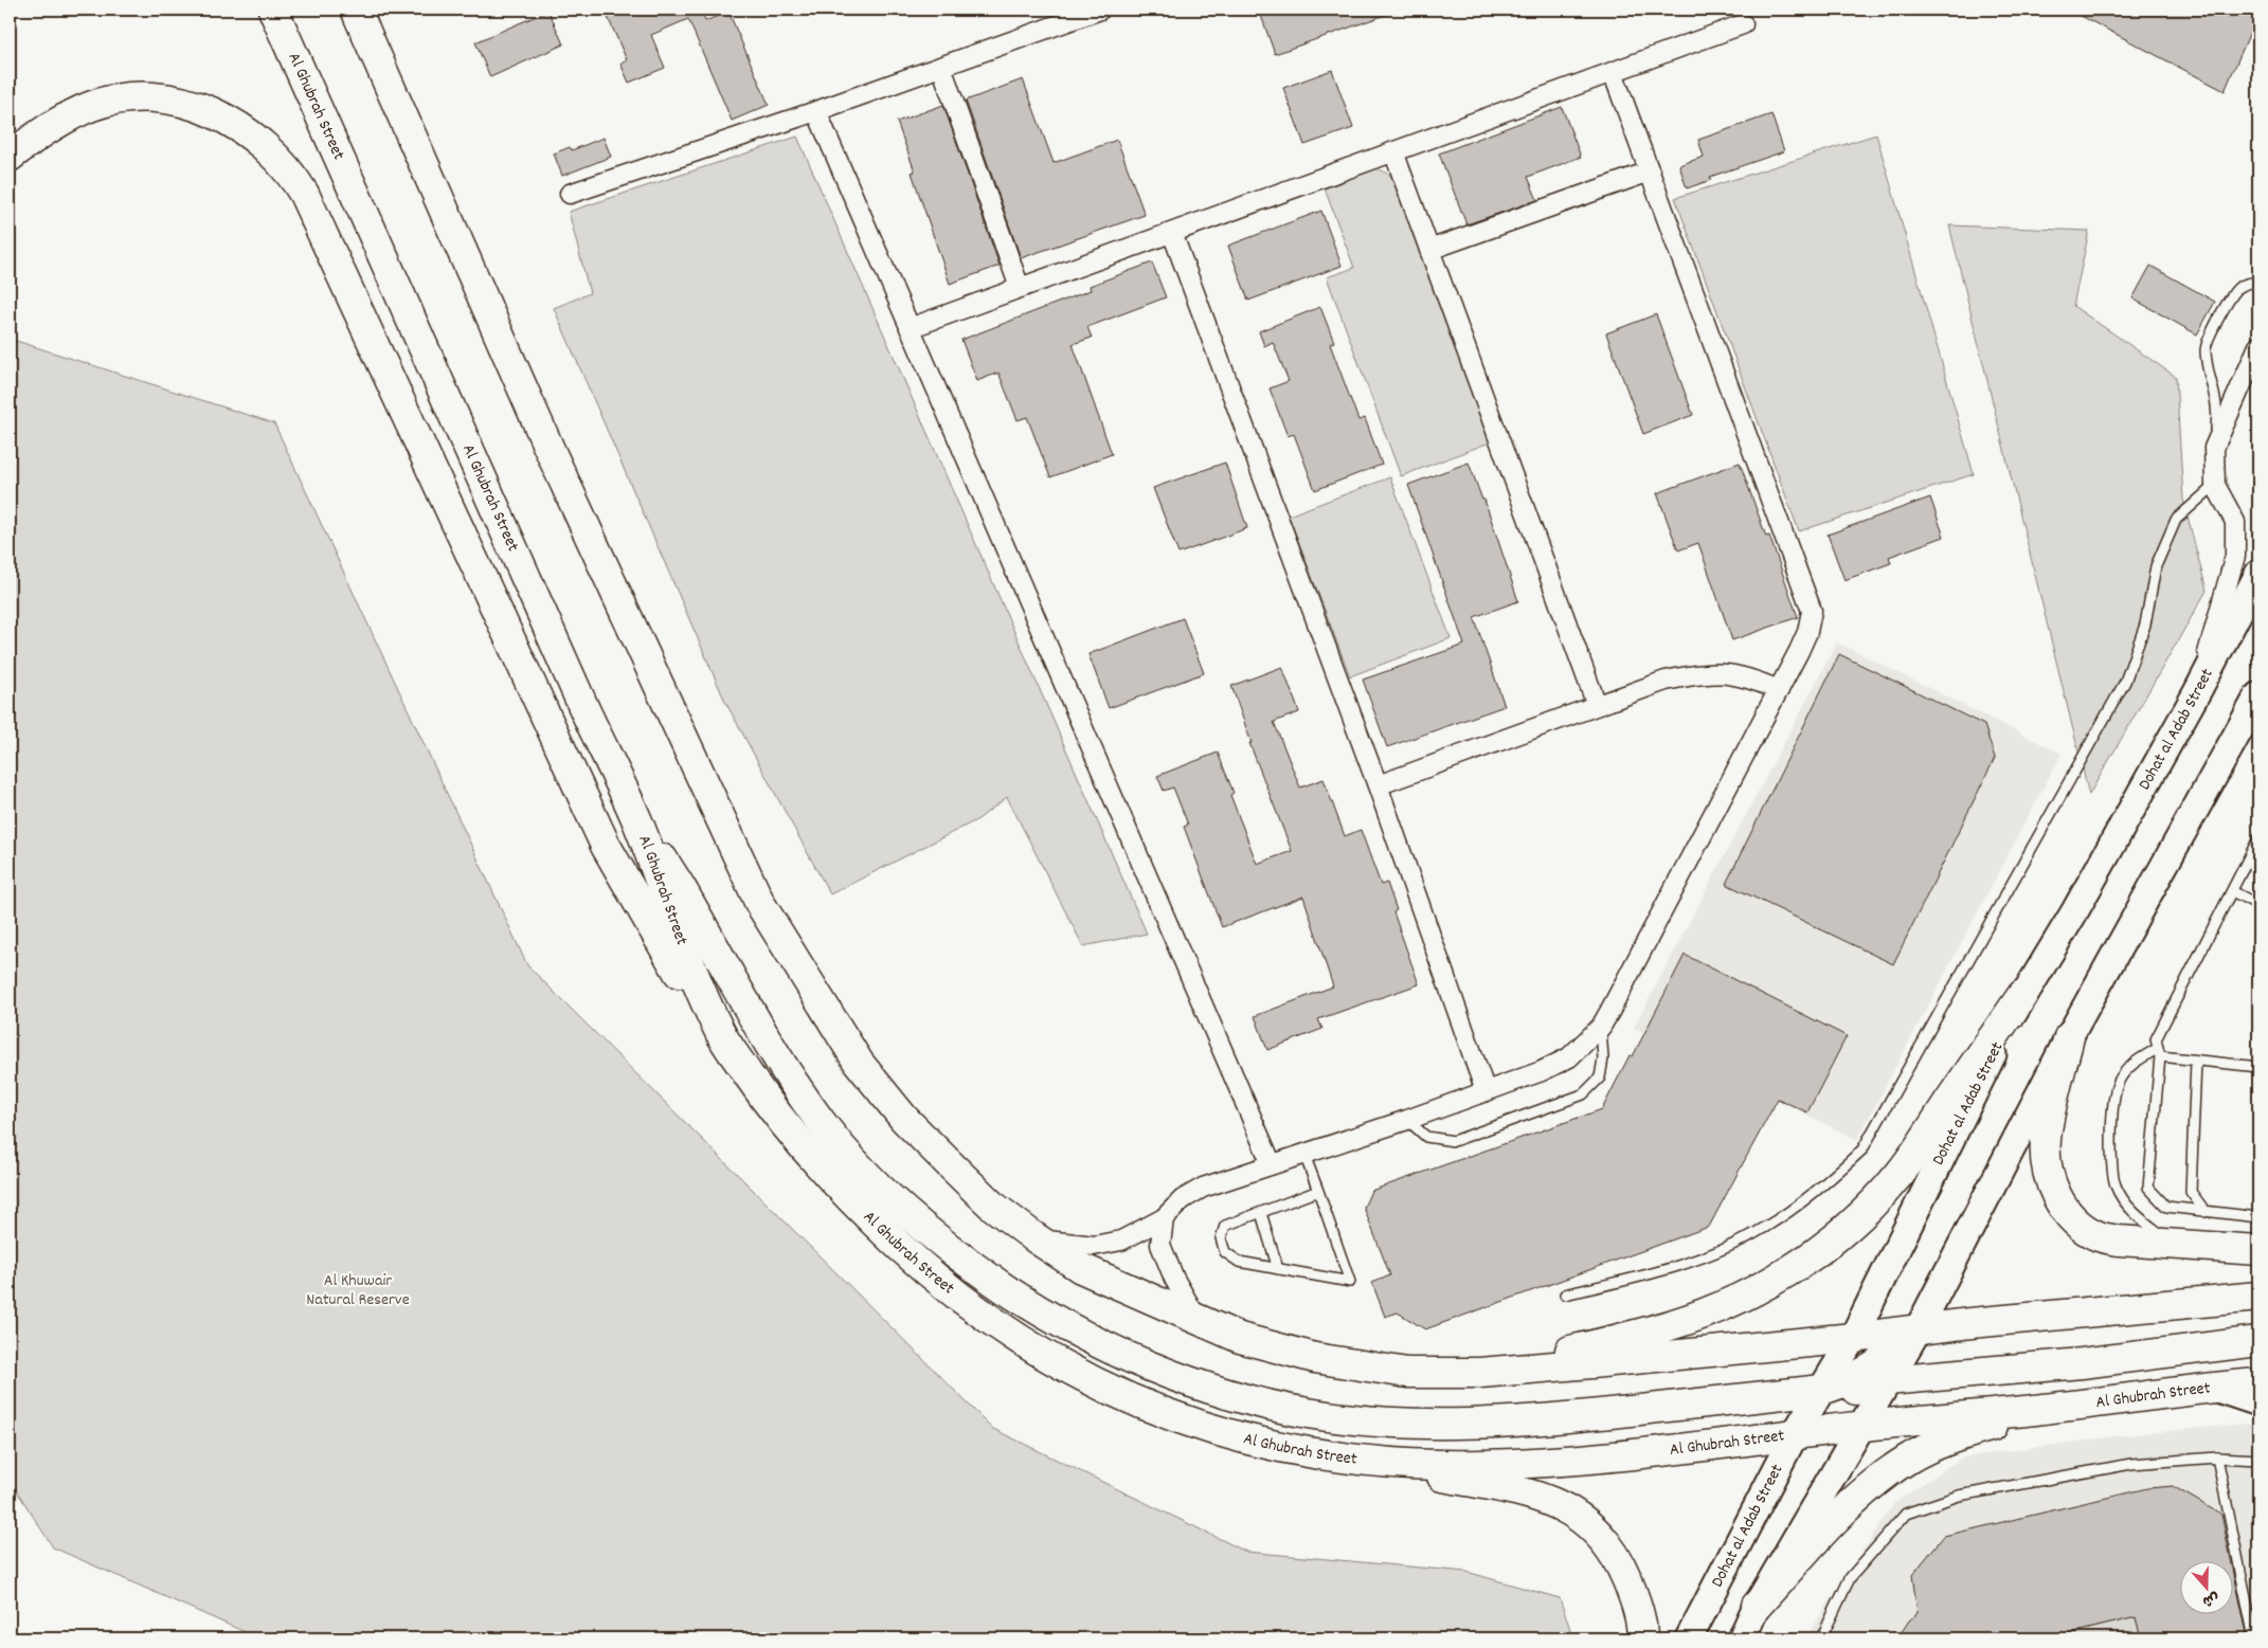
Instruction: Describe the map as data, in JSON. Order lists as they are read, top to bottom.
{
  "streets": {
    "main road": ["Al Ghubrah Street", "Dohat al Adab Street"]
  },
  "crossings": [
    ["Al Ghubrah Street", "Dohat al Adab Street"]
  ],
  "parks": ["Al Khuwair Natural Reserve"],
  "north": "bottom"
}
